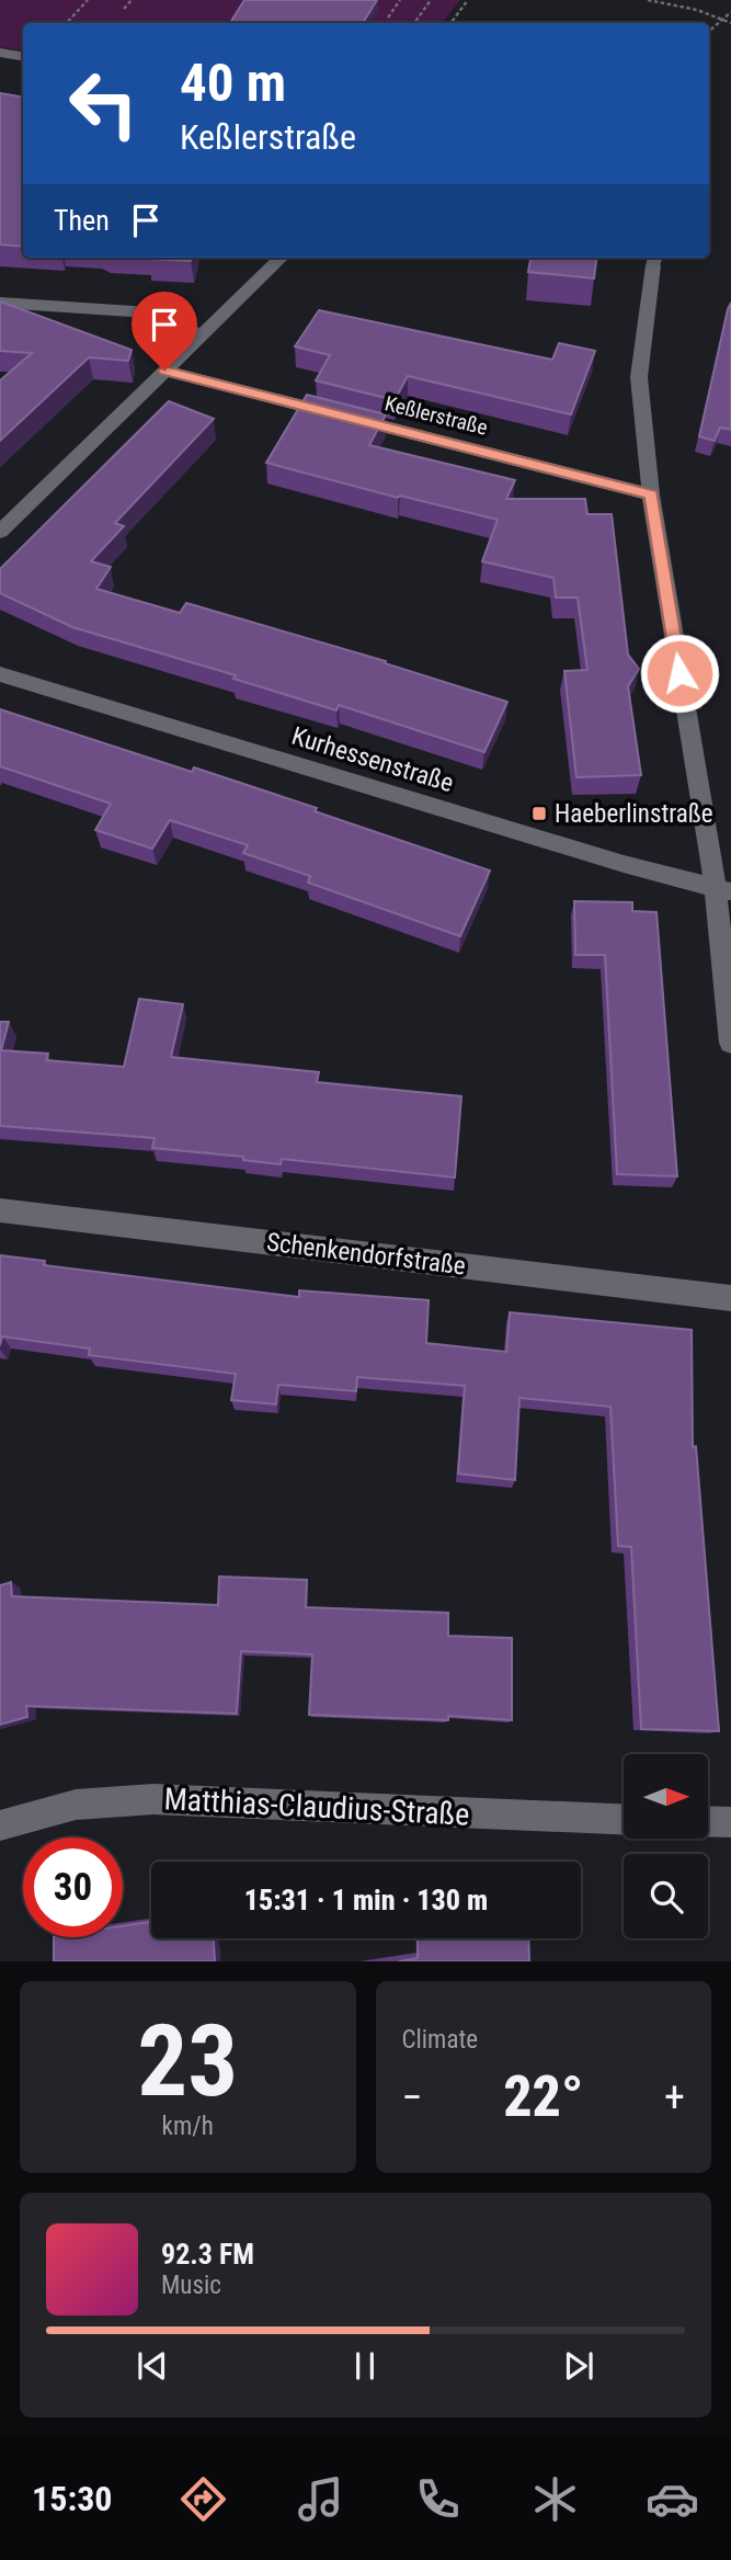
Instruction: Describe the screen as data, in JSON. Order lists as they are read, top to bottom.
{
  "streets": {
    "street": [
      "Keßlerstraße",
      "Kurhessenstraße",
      "Schenkendorfstraße",
      "Matthias-Claudius-Straße"
    ]
  },
  "places": {
    "transit": ["Haeberlinstraße"]
  },
  "north": "right",
  "page": {
    "turn": ["40 m", "Keßlerstraße"],
    "then": "Then",
    "limit": "30",
    "trip": "15:31 · 1 min · 130 m",
    "tile": [
      ["23", "km/h"],
      "Climate"
    ],
    "heat": ["−", "22°", "+"],
    "song": ["92.3 FM", "Music"],
    "tabs": "15:30"
  }
}
